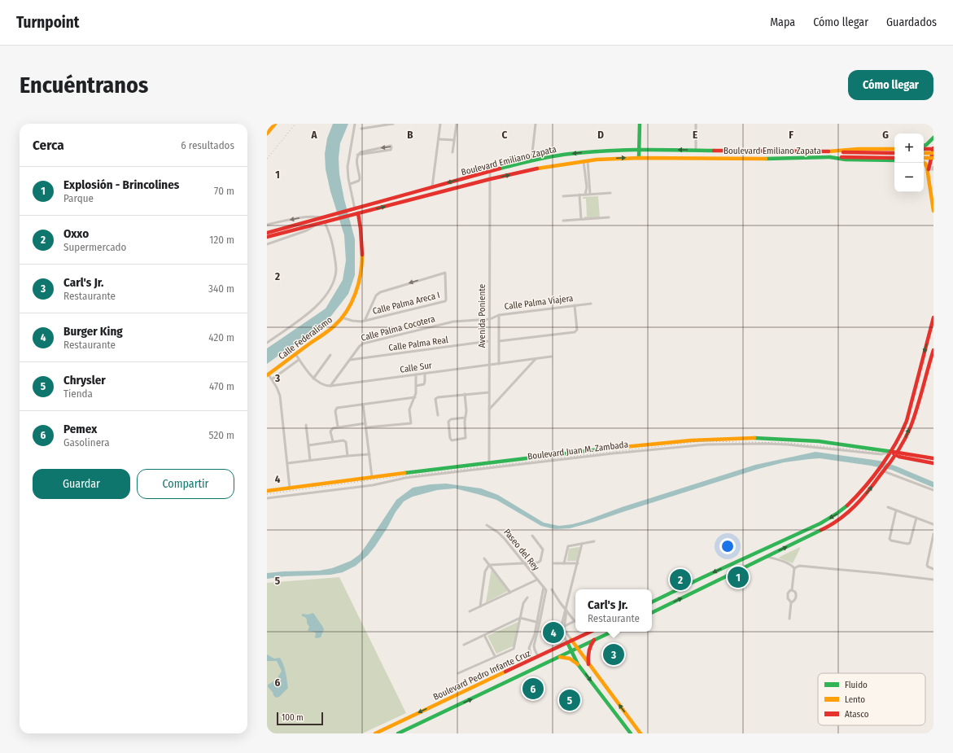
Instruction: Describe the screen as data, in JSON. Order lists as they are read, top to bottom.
{
  "streets": {
    "main road": [
      "Boulevard Emiliano Zapata",
      "Calle Federalismo",
      "Boulevard Juan M. Zambada",
      "Boulevard Pedro Infante Cruz"
    ],
    "street": [
      "Calle Palma Viajera",
      "Calle Palma Areca I",
      "Avenida Poniente",
      "Calle Palma Cocotera",
      "Calle Palma Real",
      "Calle Sur",
      "Paseo del Rey"
    ]
  },
  "crossings": [
    ["Boulevard Emiliano Zapata", "Avenida Poniente"],
    ["Boulevard Emiliano Zapata", "Calle Federalismo"],
    ["Calle Palma Viajera", "Avenida Poniente"],
    ["Calle Palma Viajera", "Calle Palma Cocotera"],
    ["Calle Palma Areca I", "Calle Federalismo"],
    ["Avenida Poniente", "Calle Palma Cocotera"],
    ["Avenida Poniente", "Calle Palma Real"],
    ["Avenida Poniente", "Calle Sur"],
    ["Avenida Poniente", "Boulevard Juan M. Zambada"],
    ["Calle Palma Cocotera", "Calle Palma Real"],
    ["Calle Palma Cocotera", "Calle Sur"],
    ["Calle Federalismo", "Calle Sur"],
    ["Paseo del Rey", "Boulevard Pedro Infante Cruz"]
  ],
  "legend": ["Fluido", "Lento", "Atasco"],
  "scale_bar": "100 m",
  "page": {
    "header": "Turnpoint",
    "nav": ["Mapa", "Cómo llegar", "Guardados"],
    "buttons": [
      "Cómo llegar",
      ["Guardar", "Compartir"]
    ],
    "title": "Encuéntranos",
    "heading": ["Cerca", "6 resultados"],
    "map_buttons": ["+", "−"],
    "list": [
      {
        "mark": "1",
        "name": "Explosión - Brincolines",
        "note": "Parque",
        "value": "70 m"
      },
      {
        "mark": "2",
        "name": "Oxxo",
        "note": "Supermercado",
        "value": "120 m"
      },
      {
        "mark": "3",
        "name": "Carl's Jr.",
        "note": "Restaurante",
        "value": "340 m"
      },
      {
        "mark": "4",
        "name": "Burger King",
        "note": "Restaurante",
        "value": "420 m"
      },
      {
        "mark": "5",
        "name": "Chrysler",
        "note": "Tienda",
        "value": "470 m"
      },
      {
        "mark": "6",
        "name": "Pemex",
        "note": "Gasolinera",
        "value": "520 m"
      }
    ],
    "pins": [
      "1",
      "2",
      "4",
      "3",
      "6",
      "5"
    ],
    "popup": ["Carl's Jr.", "Restaurante"],
    "scale": "100 m"
  },
  "grid": {
    "columns": [
      "A",
      "B",
      "C",
      "D",
      "E",
      "F",
      "G"
    ],
    "rows": [
      "1",
      "2",
      "3",
      "4",
      "5",
      "6"
    ]
  }
}
